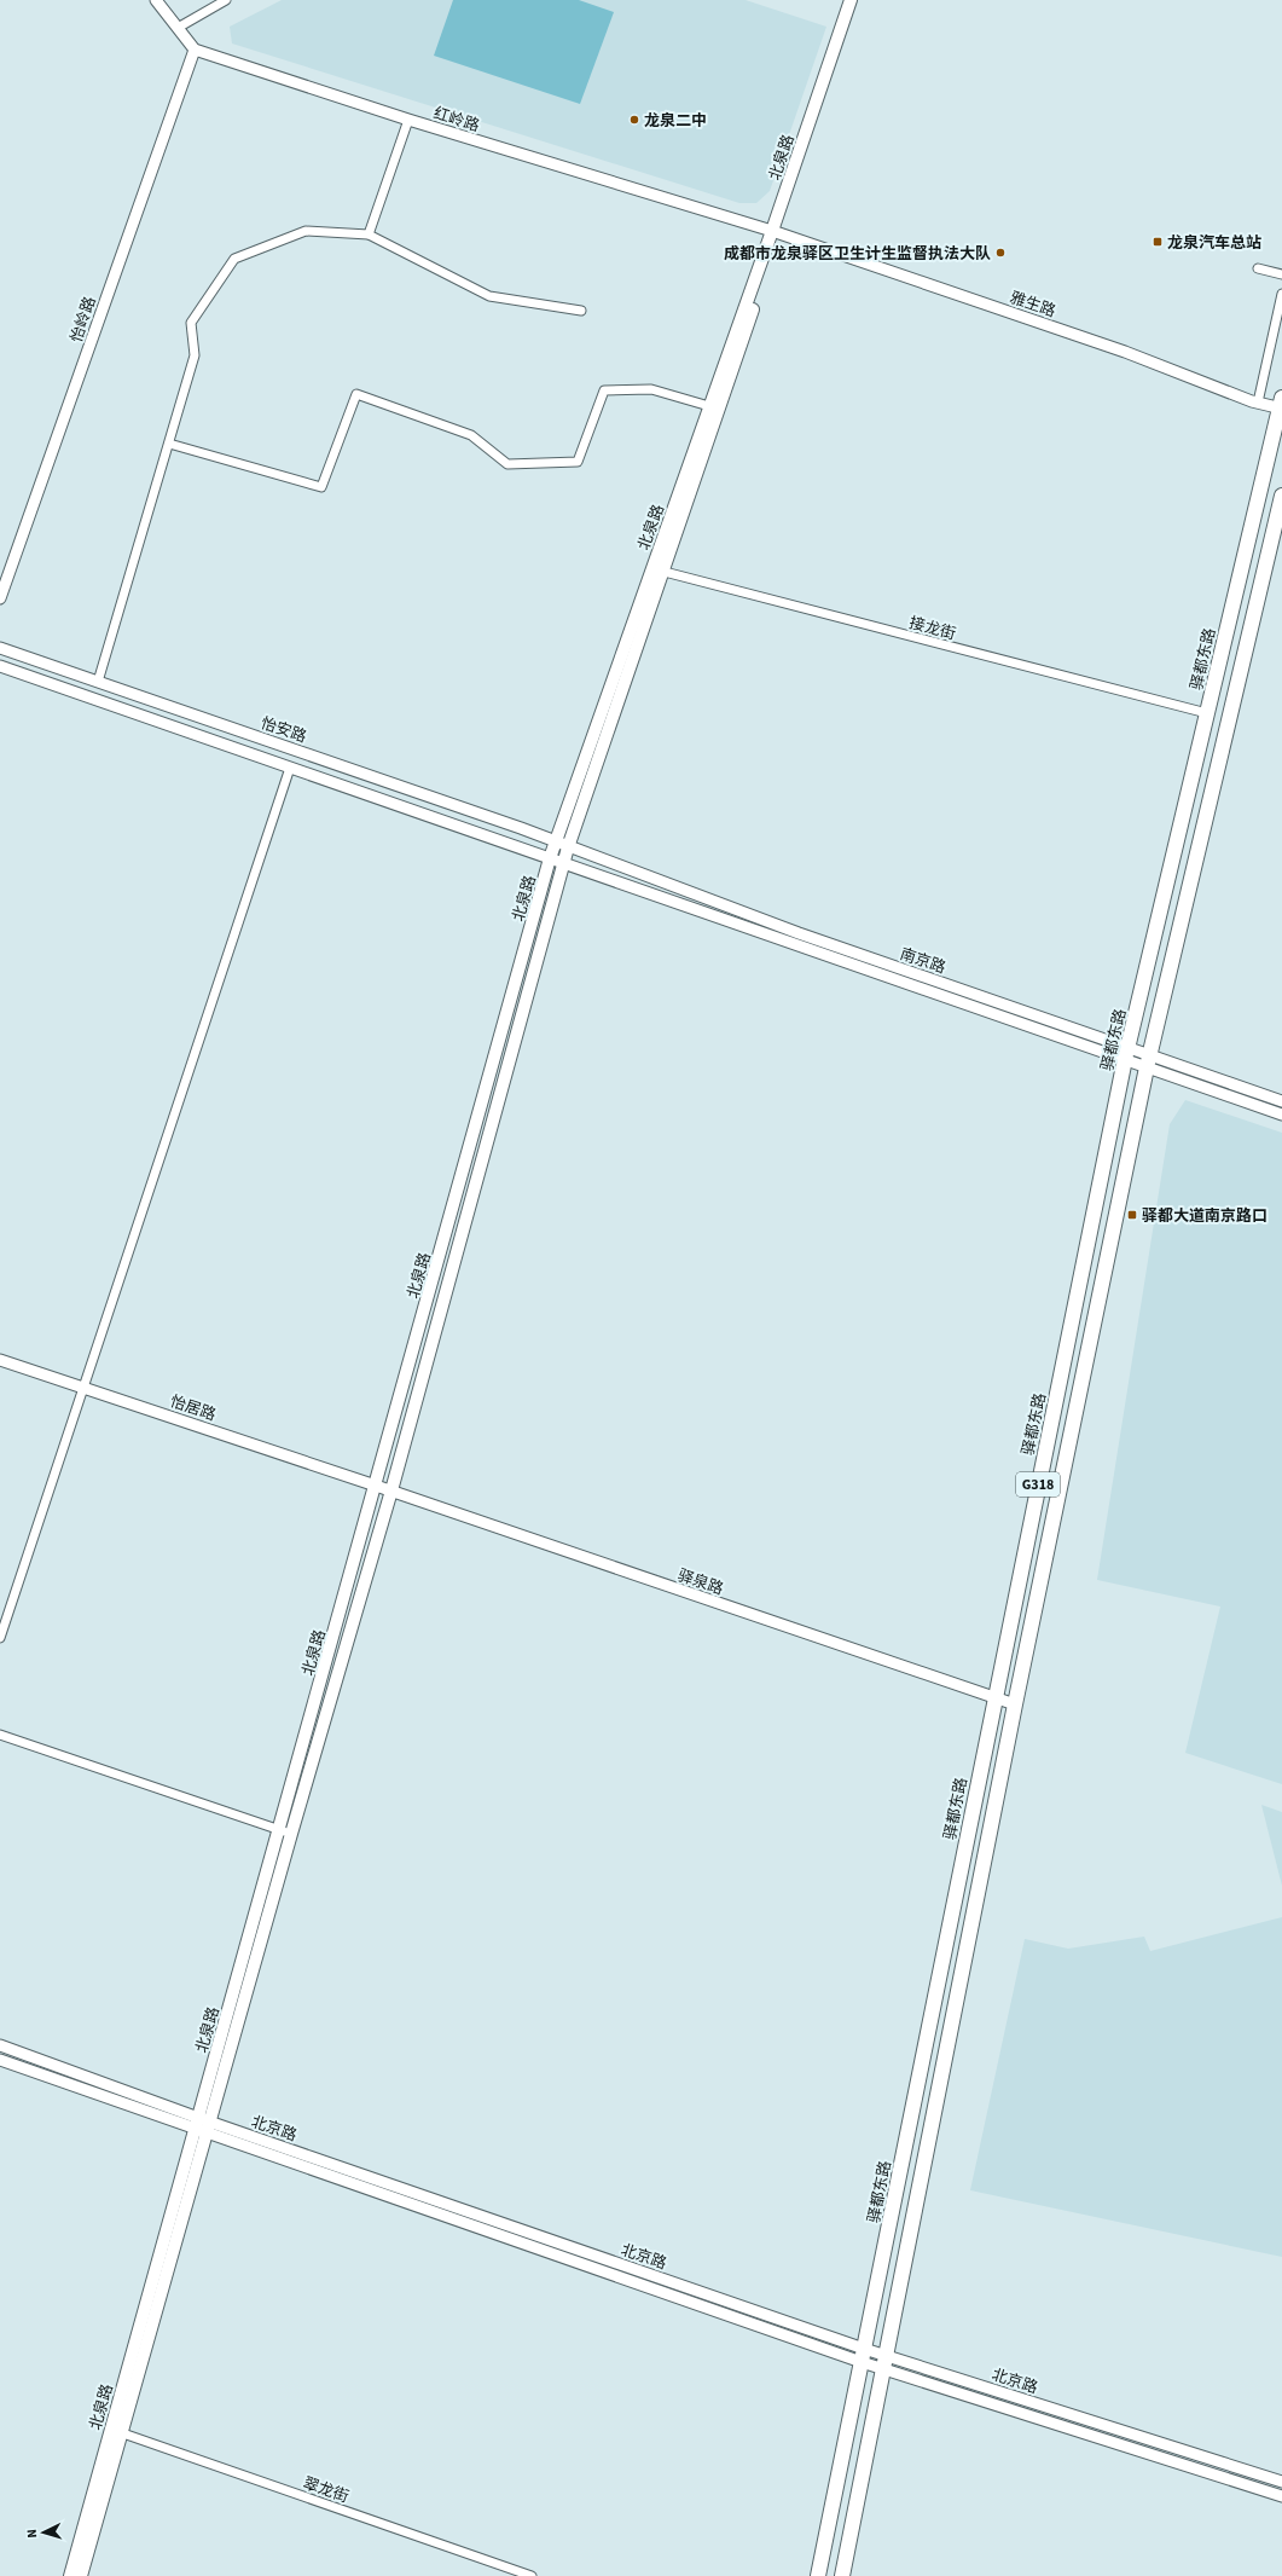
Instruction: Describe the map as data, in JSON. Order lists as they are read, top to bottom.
{
  "streets": {
    "highway": ["驿都东路", "G318"],
    "main road": ["北泉路"],
    "street": [
      "红岭路",
      "雅生路",
      "怡岭路",
      "接龙街",
      "怡安路",
      "南京路",
      "怡居路",
      "驿泉路",
      "北京路",
      "翠龙街"
    ]
  },
  "crossings": [
    ["红岭路", "北泉路"],
    ["红岭路", "雅生路"],
    ["红岭路", "怡岭路"],
    ["北泉路", "雅生路"],
    ["北泉路", "接龙街"],
    ["北泉路", "怡安路"],
    ["北泉路", "南京路"],
    ["北泉路", "怡居路"],
    ["北泉路", "驿泉路"],
    ["北泉路", "北京路"],
    ["北泉路", "翠龙街"],
    ["雅生路", "驿都东路"],
    ["接龙街", "驿都东路"],
    ["驿都东路", "南京路"],
    ["驿都东路", "驿泉路"],
    ["驿都东路", "北京路"],
    ["怡安路", "南京路"],
    ["南京路", "G318"],
    ["怡居路", "驿泉路"],
    ["G318", "驿泉路"],
    ["G318", "北京路"]
  ],
  "places": {
    "other": ["龙泉二中", "成都市龙泉驿区卫生计生监督执法大队"],
    "transit": ["龙泉汽车总站", "驿都大道南京路口"]
  },
  "north": "left"
}
